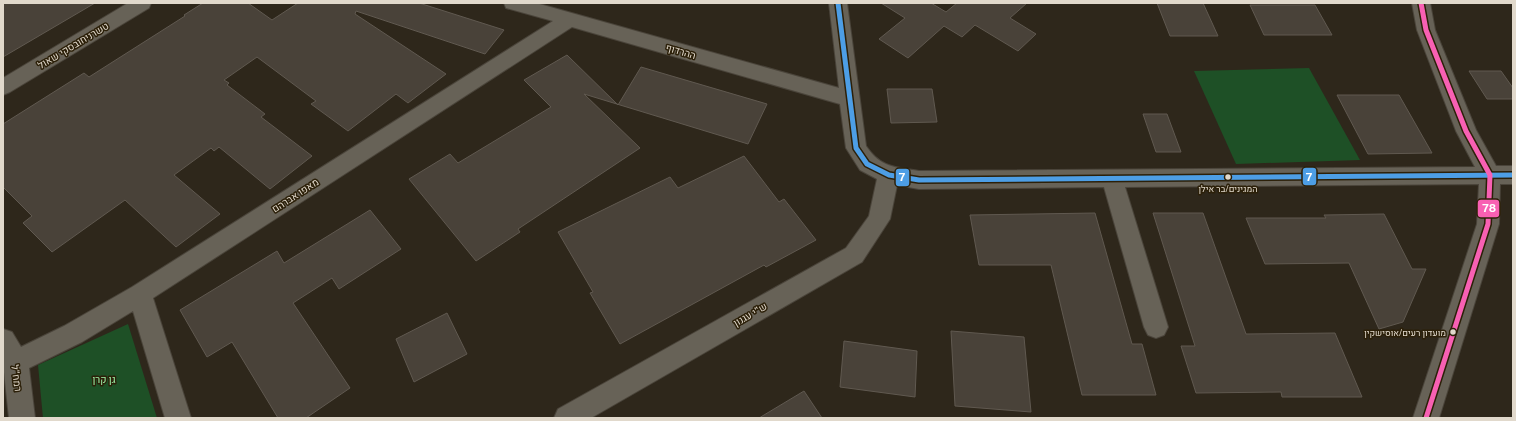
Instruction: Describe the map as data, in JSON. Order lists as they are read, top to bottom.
{
  "streets": {
    "street": [
      "טשרניחובסקי שאול",
      "ההרדוף",
      "מאפו אברהם",
      "ש\"י עגנון",
      "רמח\"ל"
    ]
  },
  "crossings": [
    ["ההרדוף", "מאפו אברהם"],
    ["מאפו אברהם", "רמח\"ל"]
  ],
  "parks": ["גן קרן"],
  "places": ["המגינים/בר אילן", "מועדון רעים/אוסישקין"],
  "lines": ["transit line 7", "transit line 78"]
}
